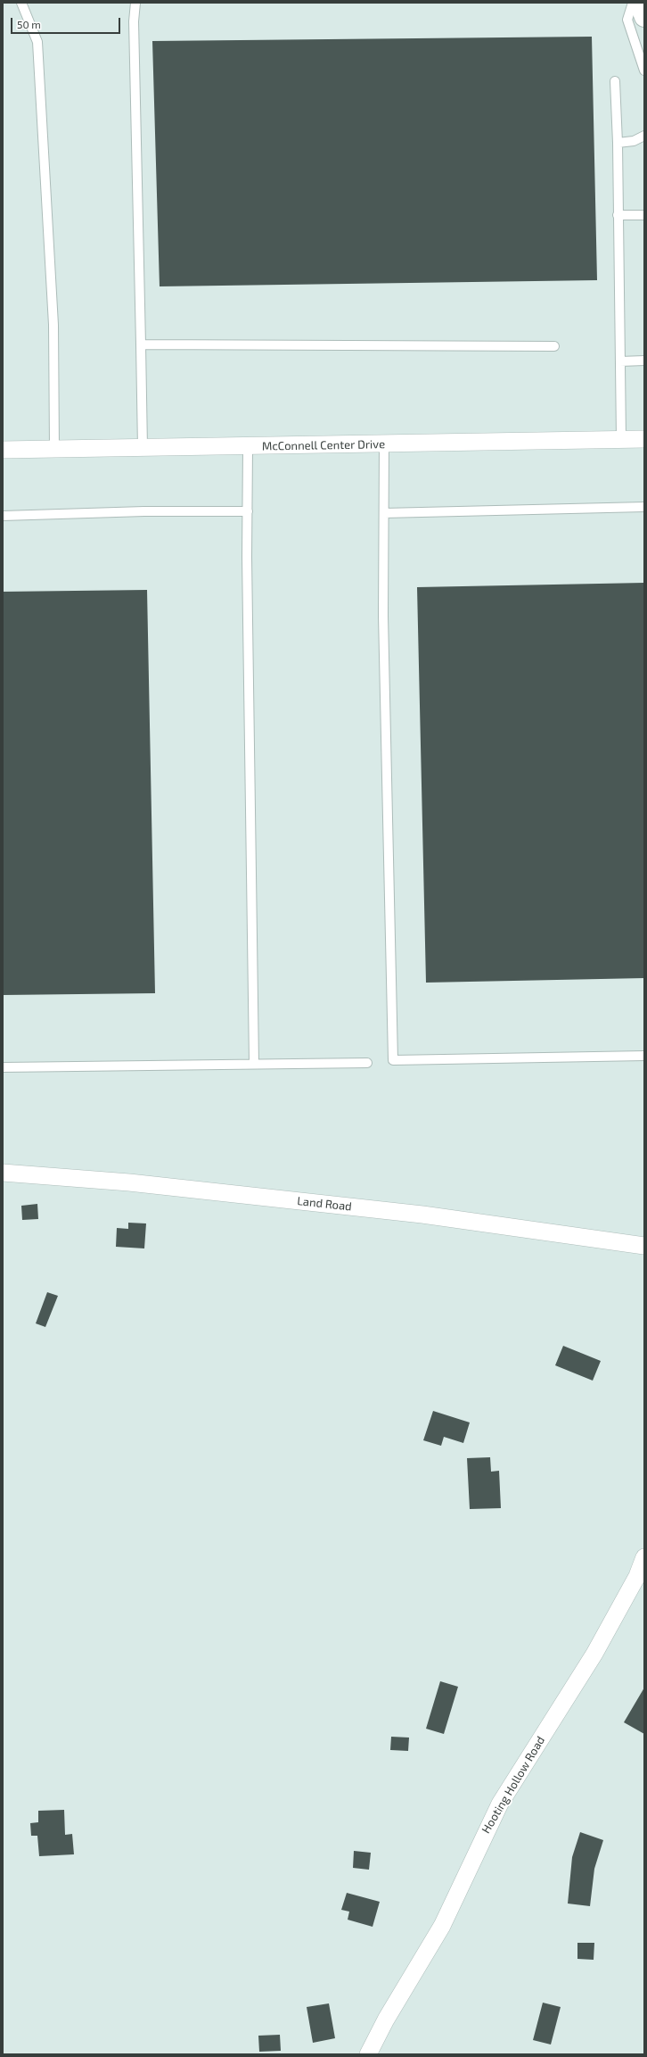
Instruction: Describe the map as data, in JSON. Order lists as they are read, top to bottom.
{
  "streets": {
    "street": ["McConnell Center Drive", "Land Road", "Hooting Hollow Road"]
  },
  "scale_bar": "50 m"
}
